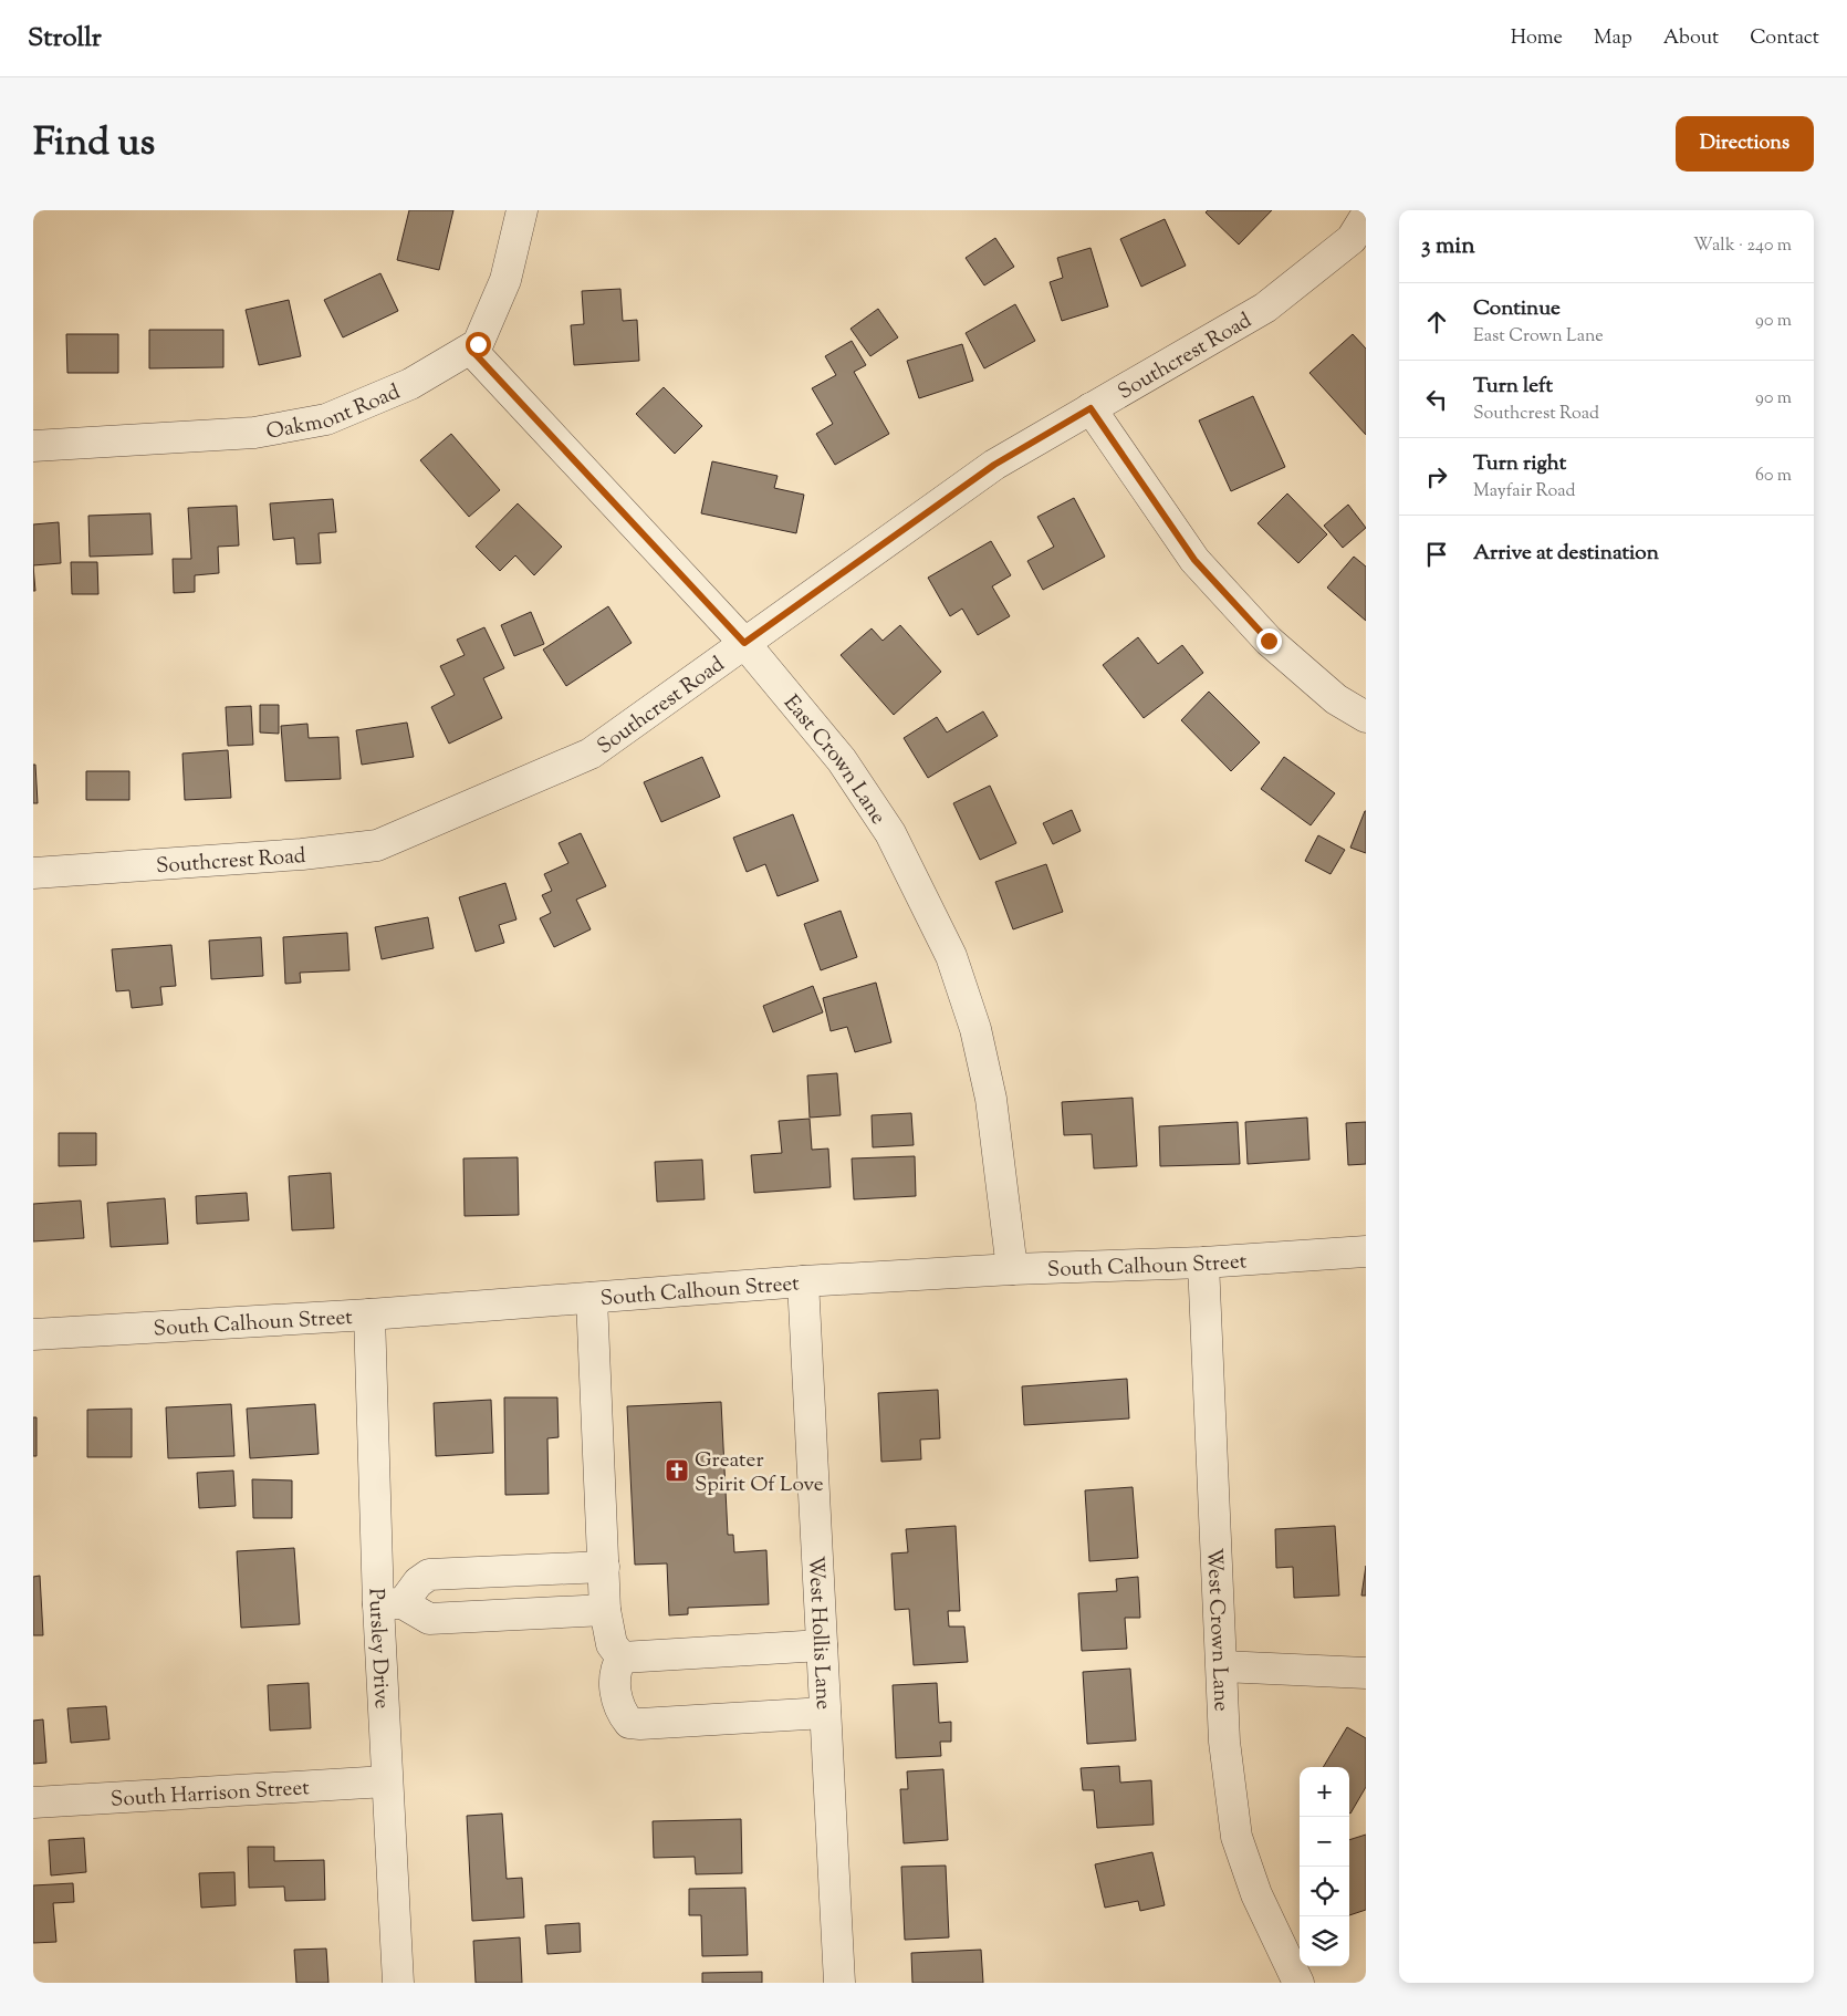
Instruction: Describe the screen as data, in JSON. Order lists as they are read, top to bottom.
{
  "streets": {
    "street": [
      "Southcrest Road",
      "Oakmont Road",
      "East Crown Lane",
      "South Calhoun Street",
      "West Crown Lane",
      "West Hollis Lane",
      "Pursley Drive",
      "South Harrison Street"
    ]
  },
  "crossings": [
    ["Southcrest Road", "East Crown Lane"],
    ["Oakmont Road", "East Crown Lane"],
    ["East Crown Lane", "South Calhoun Street"],
    ["South Calhoun Street", "West Crown Lane"],
    ["South Calhoun Street", "West Hollis Lane"],
    ["South Calhoun Street", "Pursley Drive"],
    ["Pursley Drive", "South Harrison Street"]
  ],
  "places": {
    "church": ["Greater Spirit Of Love"]
  },
  "page": {
    "header": "Strollr",
    "nav": [
      "Home",
      "Map",
      "About",
      "Contact"
    ],
    "title": "Find us",
    "buttons": "Directions",
    "heading": ["3 min", "Walk · 240 m"],
    "list": [
      ["Continue", "East Crown Lane", "90 m"],
      ["Turn left", "Southcrest Road", "90 m"],
      ["Turn right", "Mayfair Road", "60 m"],
      "Arrive at destination"
    ],
    "map_buttons": ["+", "−"]
  }
}
